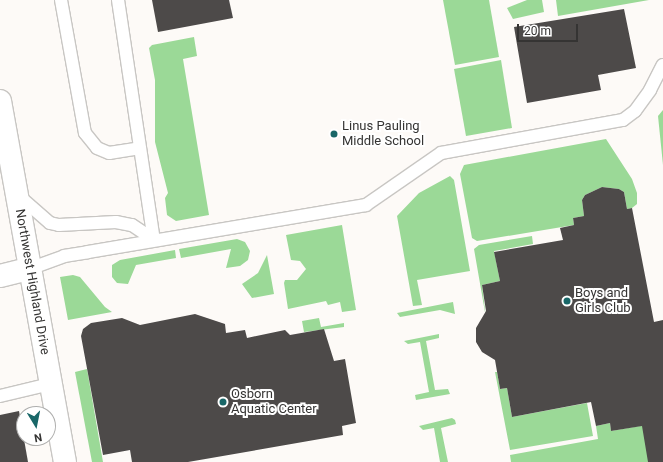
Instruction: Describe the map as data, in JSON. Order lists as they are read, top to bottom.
{
  "streets": {
    "street": ["Northwest Highland Drive"]
  },
  "places": ["Linus Pauling Middle School", "Boys and Girls Club", "Osborn Aquatic Center"],
  "scale_bar": "20 m",
  "north": "bottom"
}
